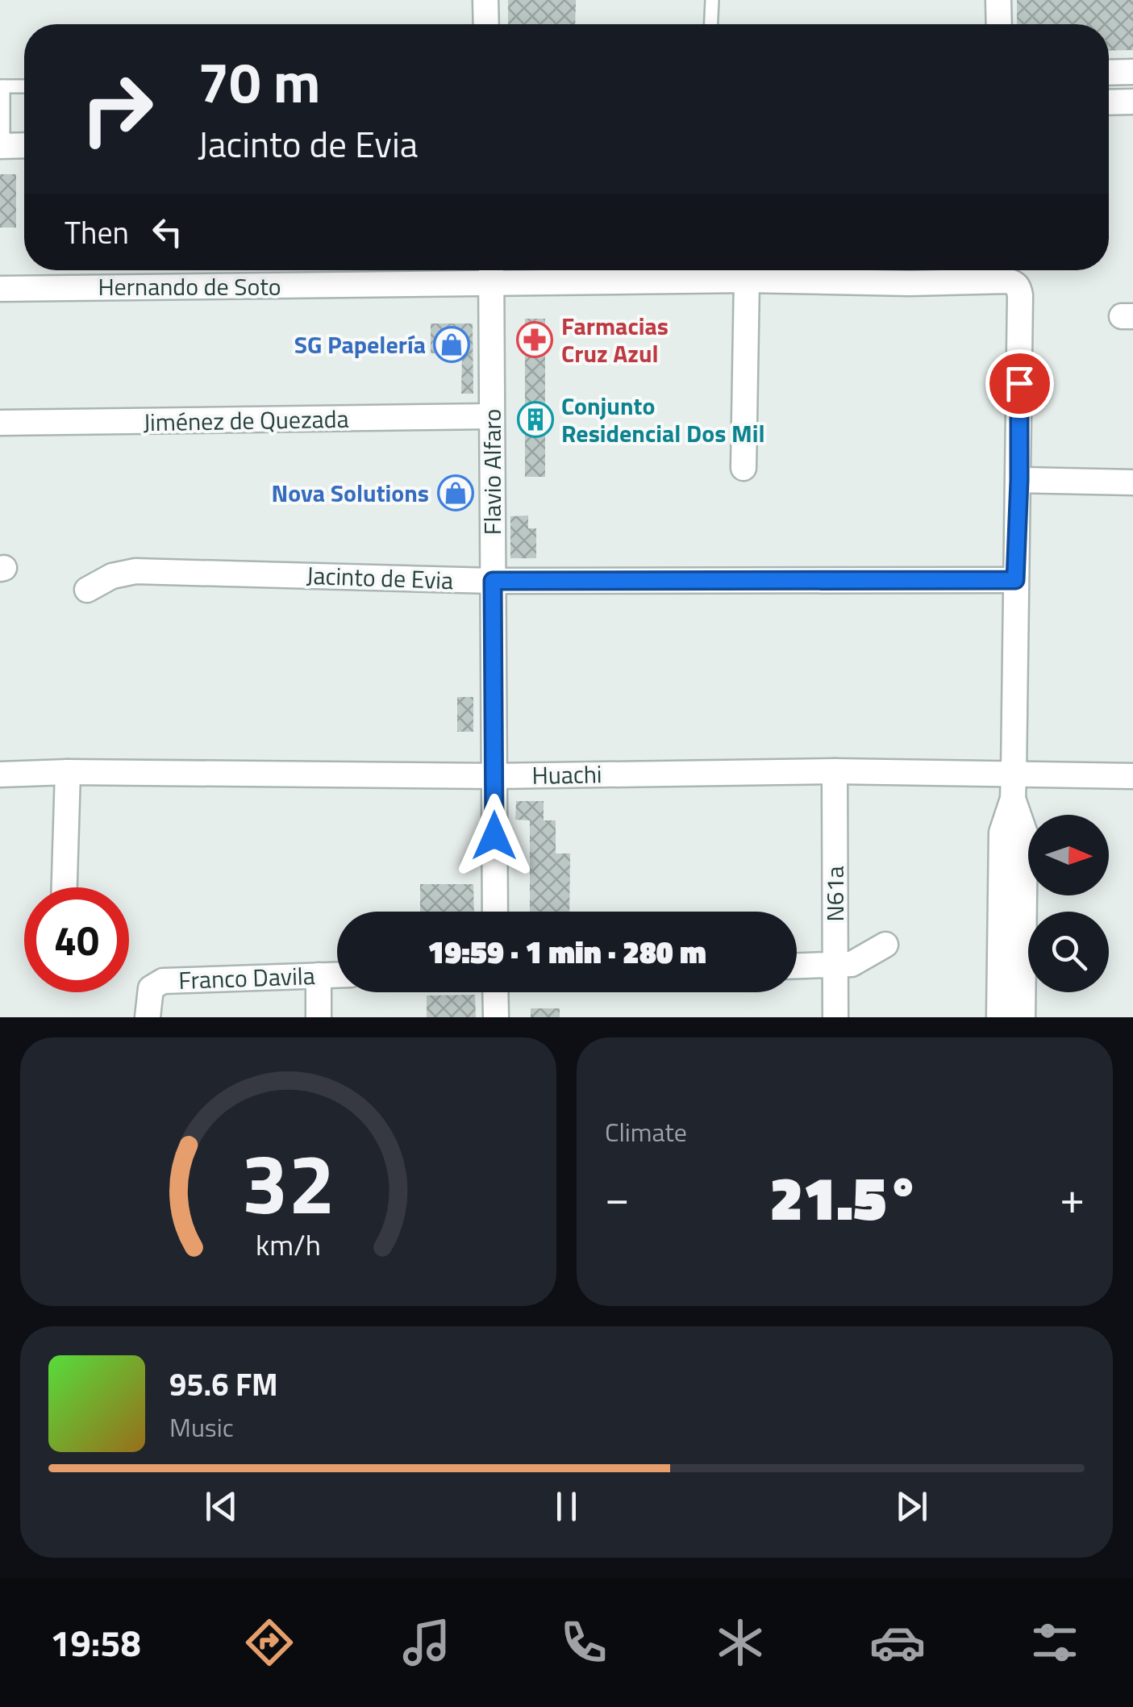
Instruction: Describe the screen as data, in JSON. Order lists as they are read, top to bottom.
{
  "streets": {
    "street": [
      "Hernando de Soto",
      "Jiménez de Quezada",
      "Flavio Alfaro",
      "Jacinto de Evia",
      "Huachi",
      "N61a",
      "Franco Davila"
    ]
  },
  "crossings": [
    ["Hernando de Soto", "Flavio Alfaro"],
    ["Jiménez de Quezada", "Flavio Alfaro"],
    ["Flavio Alfaro", "Jacinto de Evia"],
    ["Flavio Alfaro", "Huachi"],
    ["Huachi", "N61a"]
  ],
  "places": {
    "pharmacy": ["Farmacias Cruz Azul"],
    "shop": ["SG Papelería", "Nova Solutions"],
    "building": ["Conjunto Residencial Dos Mil"]
  },
  "north": "right",
  "page": {
    "turn": ["70 m", "Jacinto de Evia"],
    "then": "Then",
    "limit": "40",
    "trip": "19:59 · 1 min · 280 m",
    "tile": "Climate",
    "heat": ["−", "21.5°", "+"],
    "song": ["95.6 FM", "Music"],
    "tabs": "19:58",
    "gauge": ["32", "km/h"]
  }
}
